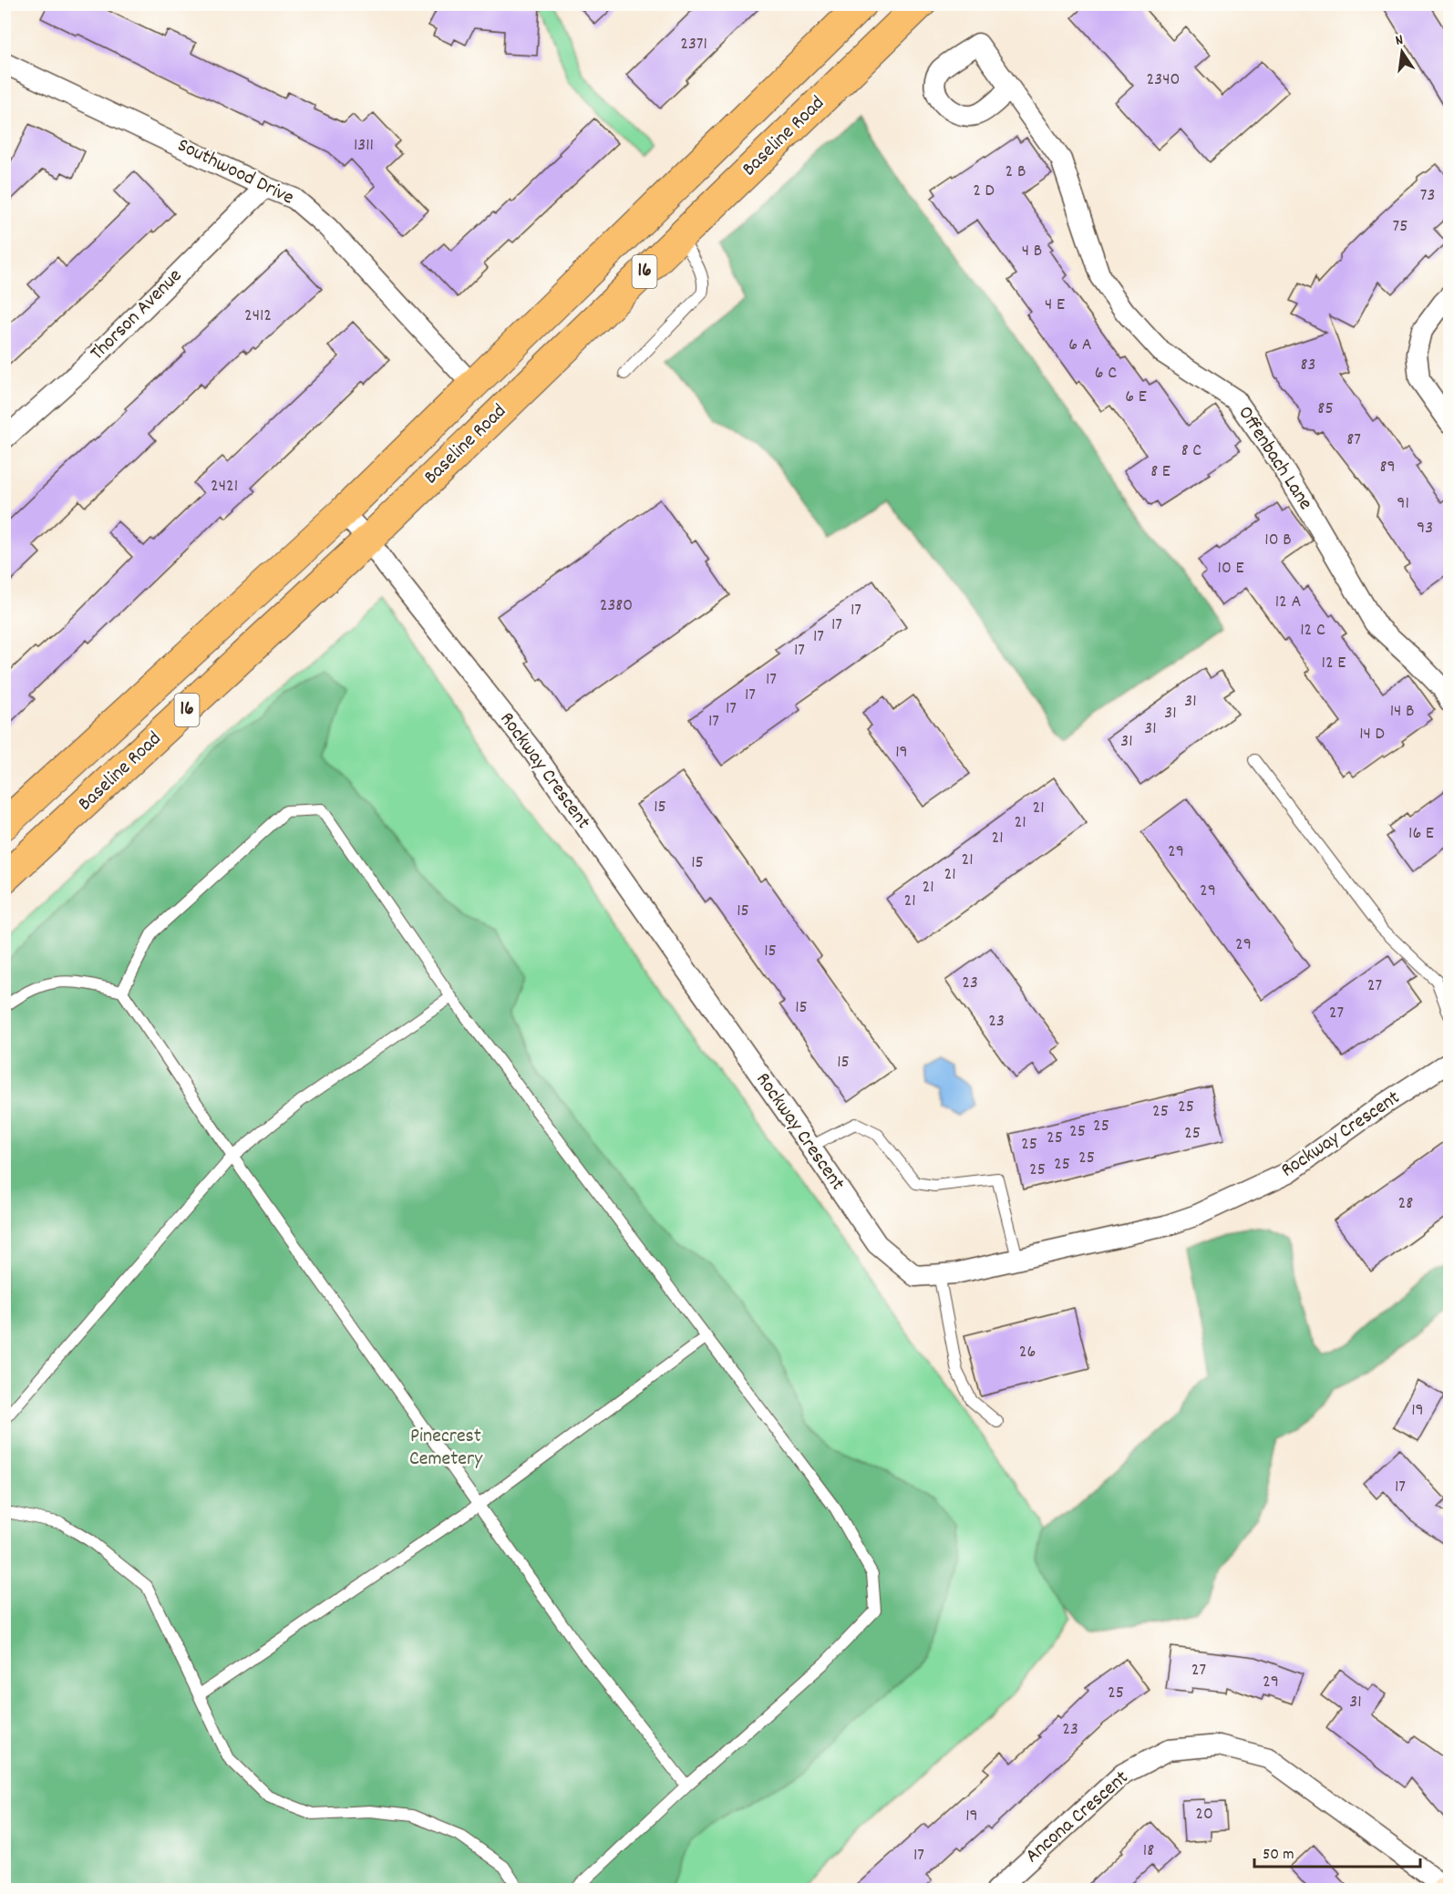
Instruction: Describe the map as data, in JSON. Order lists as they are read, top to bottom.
{
  "streets": {
    "main road": ["Baseline Road", "16"],
    "street": [
      "Southwood Drive",
      "Thorson Avenue",
      "Offenbach Lane",
      "Rockway Crescent",
      "Ancona Crescent"
    ]
  },
  "crossings": [
    ["Baseline Road", "Southwood Drive"],
    ["Baseline Road", "Rockway Crescent"],
    ["Southwood Drive", "Thorson Avenue"]
  ],
  "parks": ["Pinecrest Cemetery"],
  "house_numbers": [
    "2371",
    "2340",
    "1311",
    "2 B",
    "2 D",
    "73",
    "75",
    "4 B",
    "4 E",
    "2412",
    "6 A",
    "83",
    "6 C",
    "6 E",
    "85",
    "87",
    "8 C",
    "89",
    "8 E",
    "2421",
    "91",
    "93",
    "10 B",
    "10 E",
    "12 A",
    "2380",
    "17",
    "17",
    "12 C",
    "17",
    "17",
    "12 E",
    "17",
    "17",
    "31",
    "17",
    "14 B",
    "31",
    "17",
    "31",
    "14 D",
    "31",
    "19",
    "15",
    "21",
    "21",
    "16 E",
    "21",
    "29",
    "21",
    "15",
    "21",
    "21",
    "29",
    "21",
    "15",
    "29",
    "15",
    "23",
    "27",
    "15",
    "27",
    "23",
    "15",
    "25",
    "25",
    "25",
    "25",
    "25",
    "25",
    "25",
    "25",
    "25",
    "25",
    "28",
    "26",
    "19",
    "17",
    "27",
    "29",
    "25",
    "31",
    "23",
    "20",
    "19",
    "18",
    "17"
  ],
  "scale_bar": "50 m",
  "north": "top"
}
